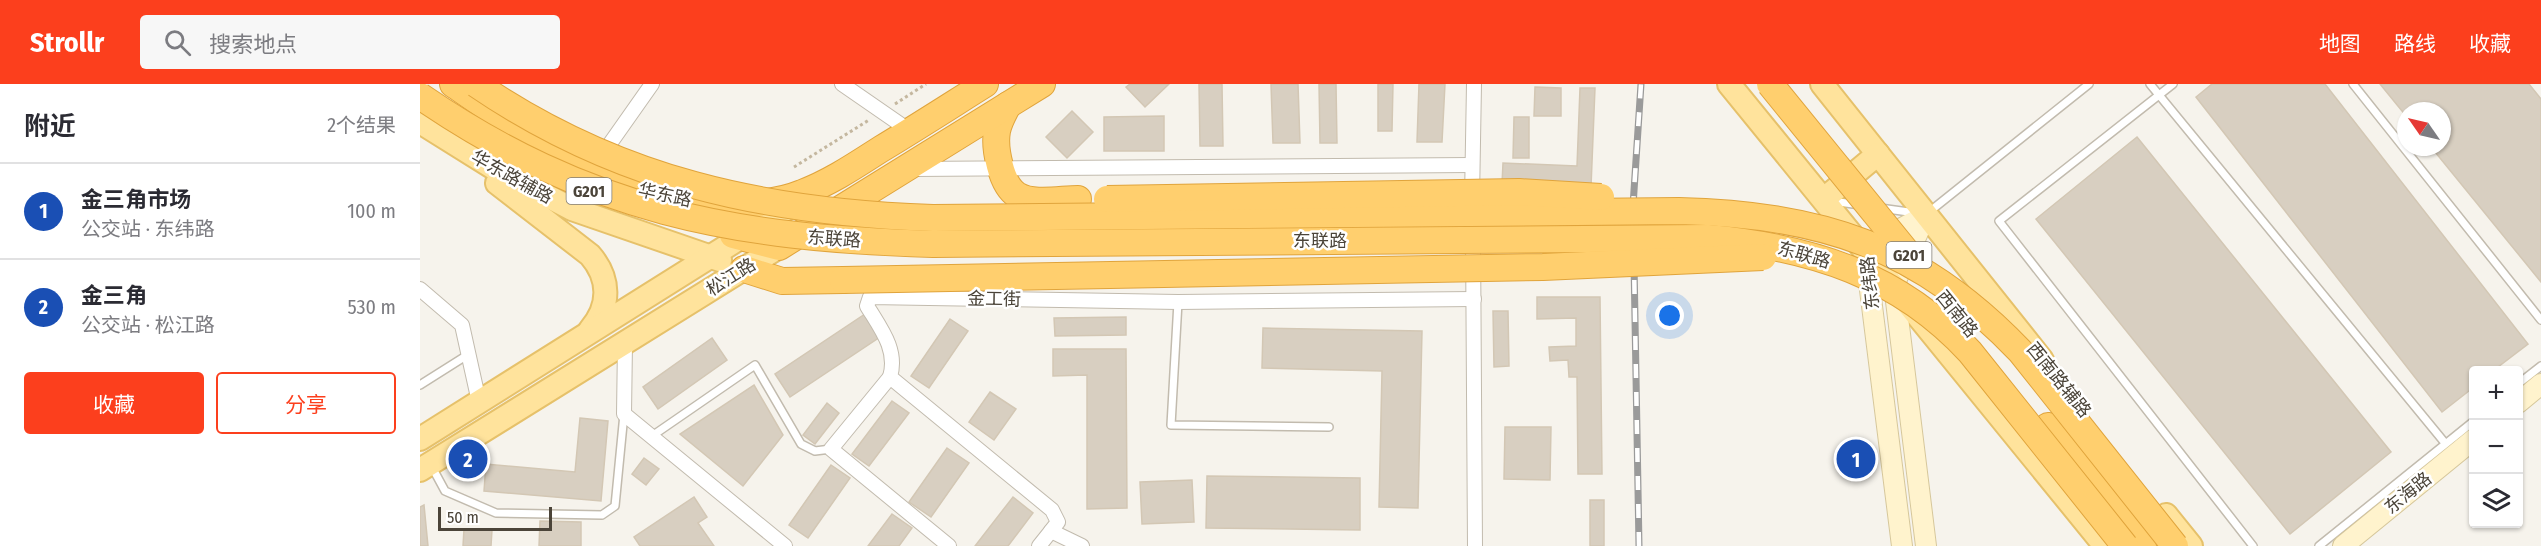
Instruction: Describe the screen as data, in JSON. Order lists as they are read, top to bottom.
{
  "streets": {
    "highway": [
      "G201",
      "华东路",
      "东联路",
      "松江路",
      "西南路"
    ],
    "main road": [
      "华东路辅路",
      "东纬路",
      "西南路辅路",
      "东海路"
    ],
    "street": ["金工街"]
  },
  "crossings": [
    ["华东路辅路", "松江路"],
    ["华东路", "松江路"],
    ["东纬路", "西南路辅路"]
  ],
  "scale_bar": "50 m",
  "north": "top left",
  "page": {
    "header": "Strollr",
    "search": "搜索地点",
    "nav": ["地图", "路线", "收藏"],
    "heading": ["附近", "2个结果"],
    "list": [
      {
        "mark": "1",
        "name": "金三角市场",
        "note": "公交站 · 东纬路",
        "value": "100 m"
      },
      {
        "mark": "2",
        "name": "金三角",
        "note": "公交站 · 松江路",
        "value": "530 m"
      }
    ],
    "buttons": ["收藏", "分享"],
    "map_buttons": ["+", "−"],
    "pins": ["1", "2"],
    "scale": "50 m"
  }
}
